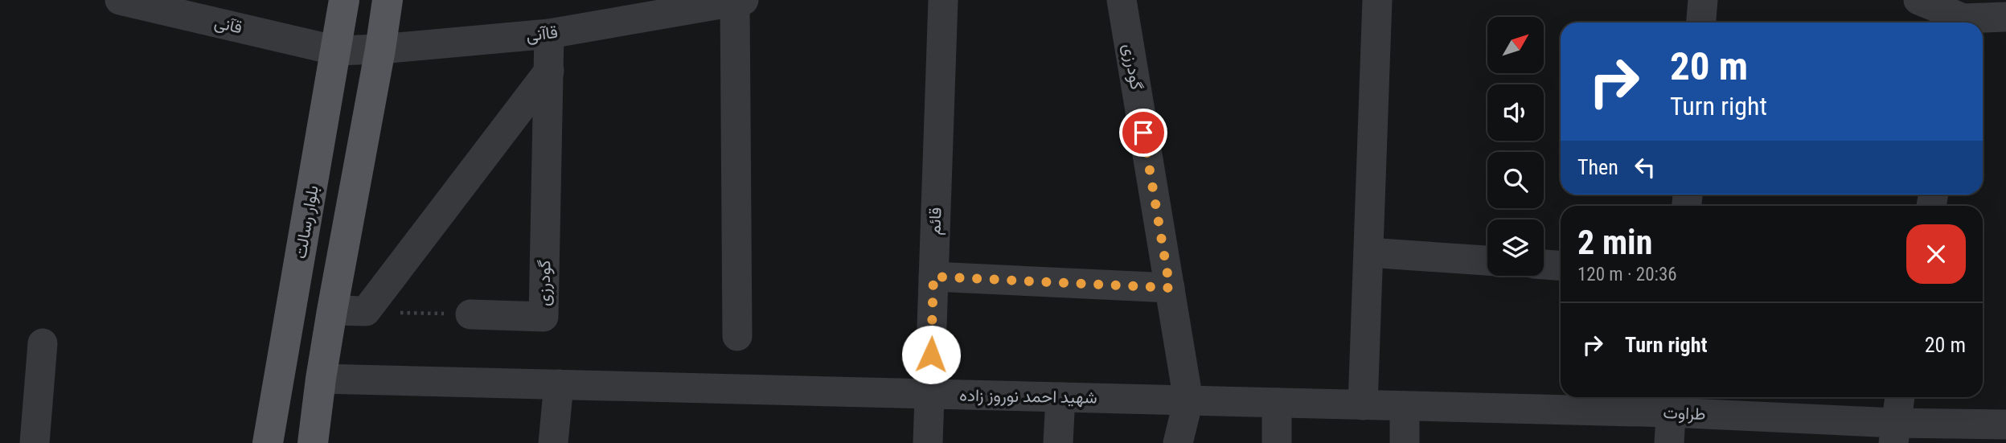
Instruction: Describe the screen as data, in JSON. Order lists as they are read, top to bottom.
{
  "streets": {
    "main road": ["بلوار رسالت"],
    "street": [
      "قآنی",
      "قاآنی",
      "گودرزی",
      "قائم",
      "شهید احمد نوروز زاده",
      "طراوت"
    ]
  },
  "crossings": [
    ["قآنی", "قاآنی"],
    ["قآنی", "بلوار رسالت"],
    ["قاآنی", "گودرزی"],
    ["قاآنی", "بلوار رسالت"],
    ["گودرزی", "شهید احمد نوروز زاده"],
    ["قائم", "شهید احمد نوروز زاده"],
    ["شهید احمد نوروز زاده", "طراوت"]
  ],
  "north": "top right",
  "page": {
    "turn": ["20 m", "Turn right"],
    "then": "Then",
    "heading": ["2 min", "120 m · 20:36"],
    "list": [
      {
        "name": "Turn right",
        "value": "20 m"
      }
    ]
  }
}
